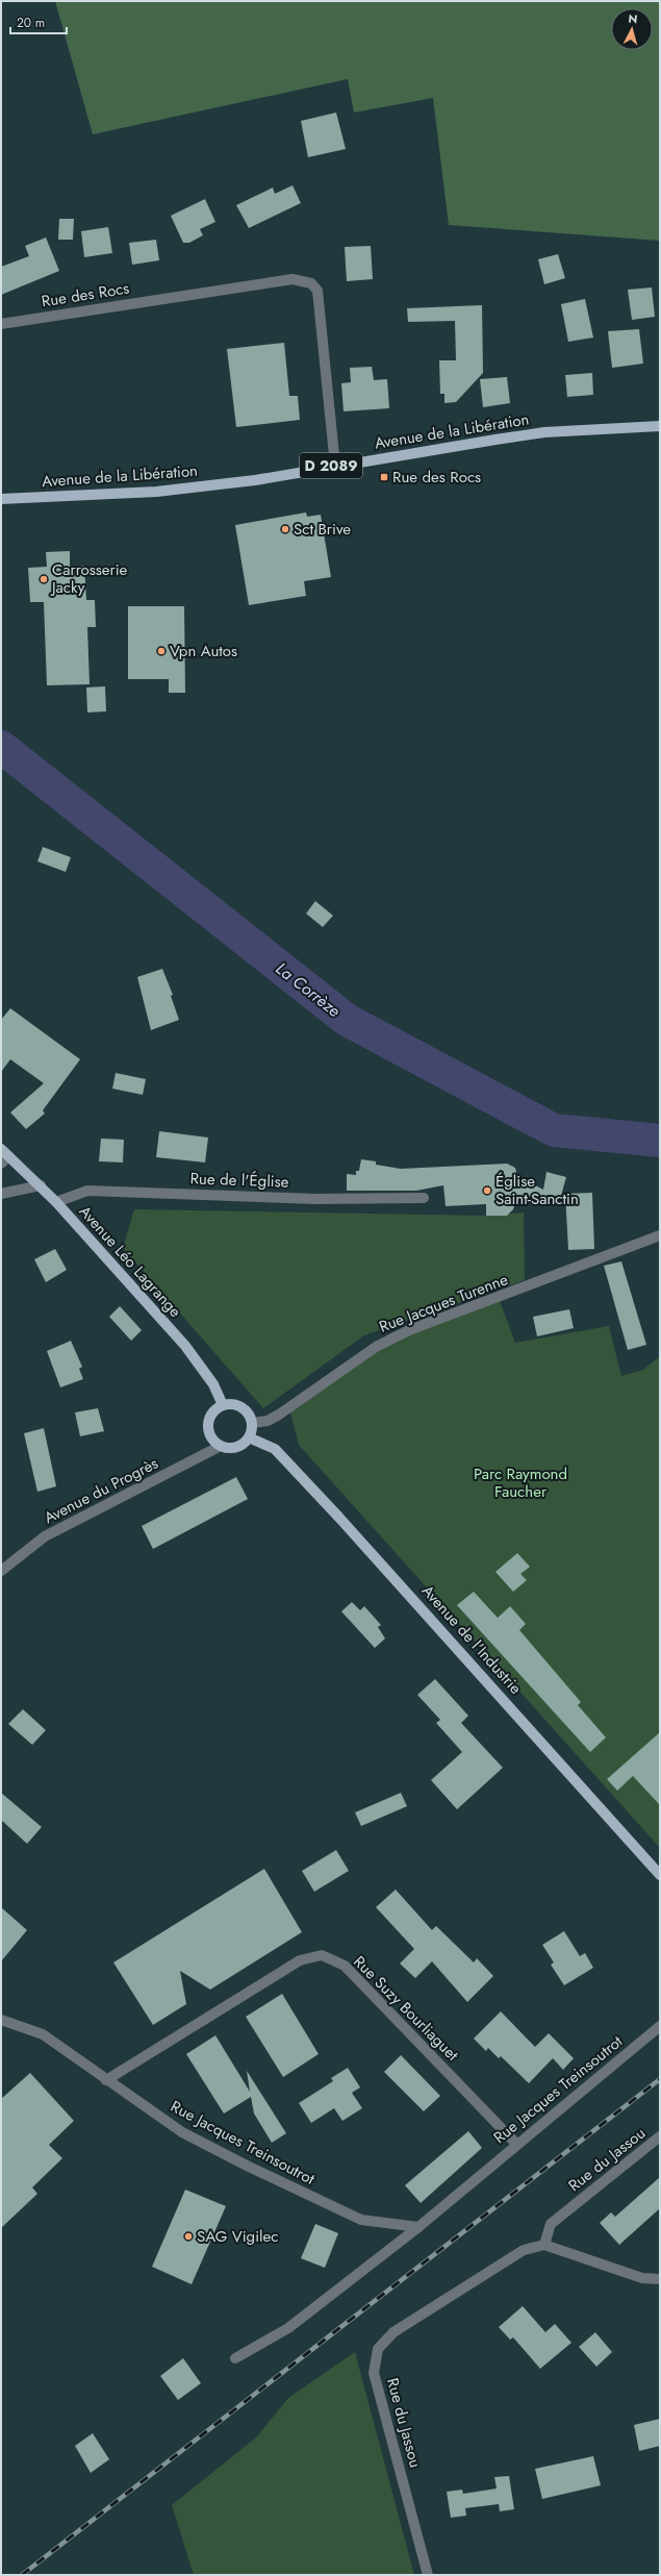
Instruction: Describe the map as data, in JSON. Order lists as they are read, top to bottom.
{
  "streets": {
    "main road": [
      "Avenue de la Libération",
      "D 2089",
      "Avenue Léo Lagrange",
      "Avenue de l'Industrie"
    ],
    "street": [
      "Rue des Rocs",
      "Rue de l'Église",
      "Rue Jacques Turenne",
      "Avenue du Progrès",
      "Rue Suzy Bourliaguet",
      "Rue Jacques Treinsoutrot",
      "Rue du Jassou"
    ]
  },
  "crossings": [
    ["Rue des Rocs", "Avenue de la Libération"],
    ["Rue de l'Église", "Avenue Léo Lagrange"],
    ["Avenue Léo Lagrange", "Rue Jacques Turenne"],
    ["Avenue Léo Lagrange", "Avenue du Progrès"],
    ["Avenue Léo Lagrange", "Avenue de l'Industrie"],
    ["Rue Jacques Turenne", "Avenue du Progrès"],
    ["Rue Jacques Turenne", "Avenue de l'Industrie"],
    ["Avenue du Progrès", "Avenue de l'Industrie"],
    ["Rue Suzy Bourliaguet", "Rue Jacques Treinsoutrot"]
  ],
  "water": ["La Corrèze"],
  "parks": ["Parc Raymond Faucher"],
  "places": {
    "transit": ["Rue des Rocs"],
    "other": [
      "Sct Brive",
      "Carrosserie Jacky",
      "Vpn Autos",
      "Église Saint-Sanctin",
      "SAG Vigilec"
    ]
  },
  "scale_bar": "20 m",
  "north": "top"
}
